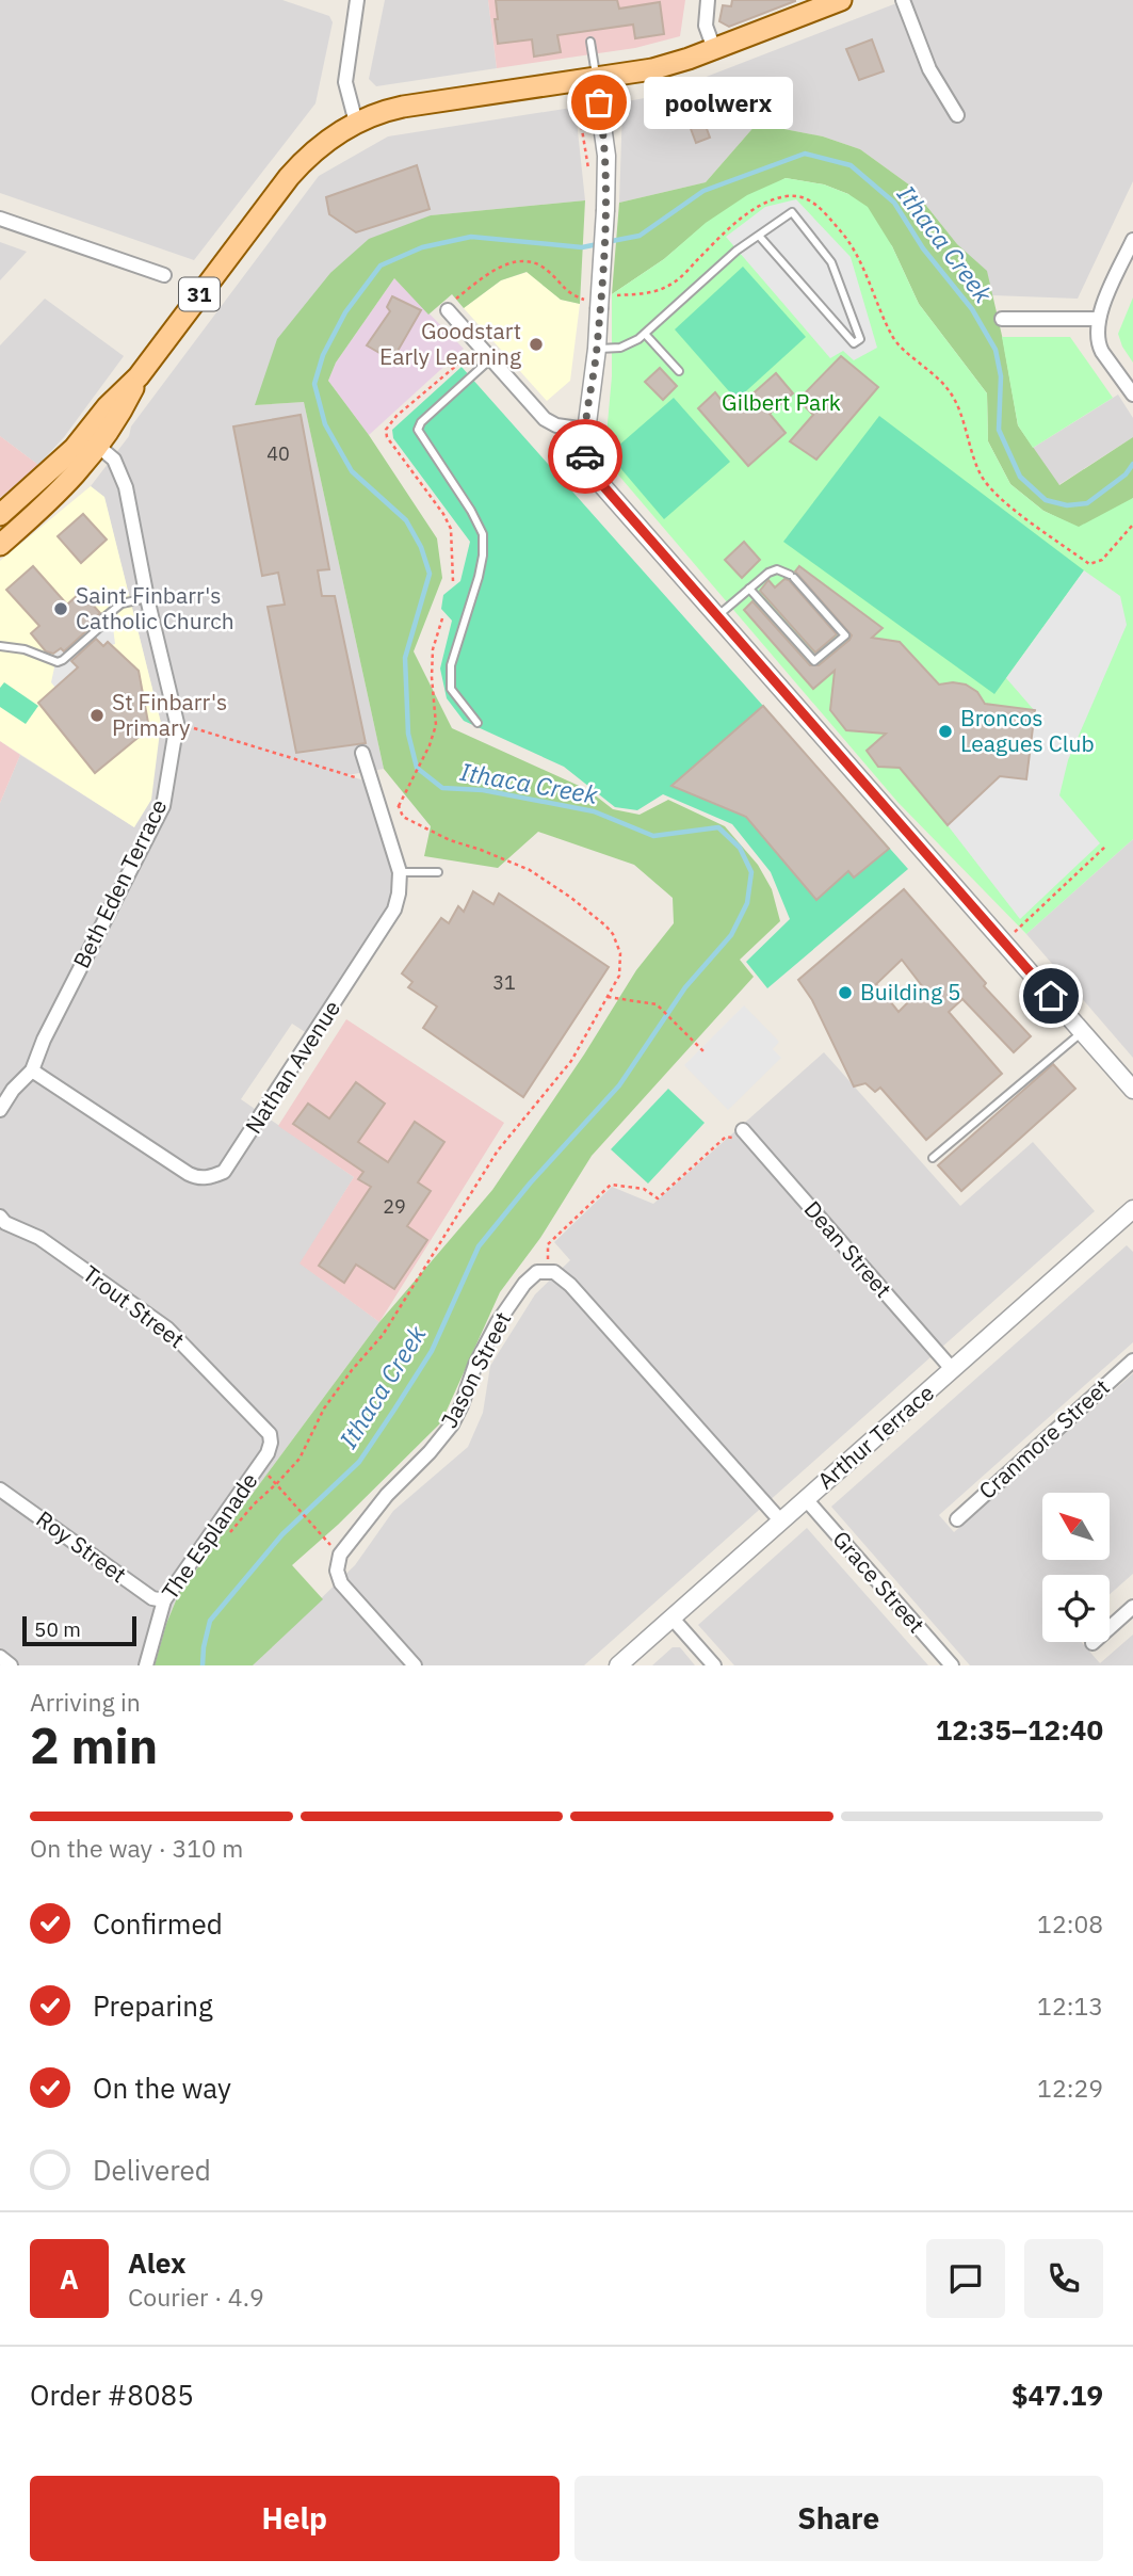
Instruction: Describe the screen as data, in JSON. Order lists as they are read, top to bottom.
{
  "streets": {
    "main road": ["31"],
    "street": [
      "Beth Eden Terrace",
      "Nathan Avenue",
      "Dean Street",
      "Trout Street",
      "Jason Street",
      "Arthur Terrace",
      "Cranmore Street",
      "The Esplanade",
      "Roy Street",
      "Grace Street"
    ]
  },
  "crossings": [
    ["31", "Beth Eden Terrace"],
    ["Beth Eden Terrace", "Nathan Avenue"],
    ["Dean Street", "Arthur Terrace"],
    ["Trout Street", "The Esplanade"],
    ["Arthur Terrace", "Grace Street"],
    ["The Esplanade", "Roy Street"]
  ],
  "water": ["Ithaca Creek"],
  "parks": ["Gilbert Park"],
  "places": [
    "poolwerx",
    "Goodstart Early Learning",
    "Saint Finbarr's Catholic Church",
    "St Finbarr's Primary",
    "Broncos Leagues Club",
    "Building 5"
  ],
  "house_numbers": ["40", "31", "29"],
  "scale_bar": "50 m",
  "north": "top left",
  "page": {
    "bubble": "poolwerx",
    "scale": "50 m",
    "heading": ["2 min", "Arriving in", "12:35–12:40"],
    "panel": [
      "Alex",
      "Courier · 4.9",
      "Order #8085",
      "$47.19"
    ],
    "bar": "On the way · 310 m",
    "list": [
      ["Confirmed", "12:08"],
      ["Preparing", "12:13"],
      ["On the way", "12:29"],
      "Delivered"
    ],
    "round": "A",
    "buttons": ["Help", "Share"]
  }
}
